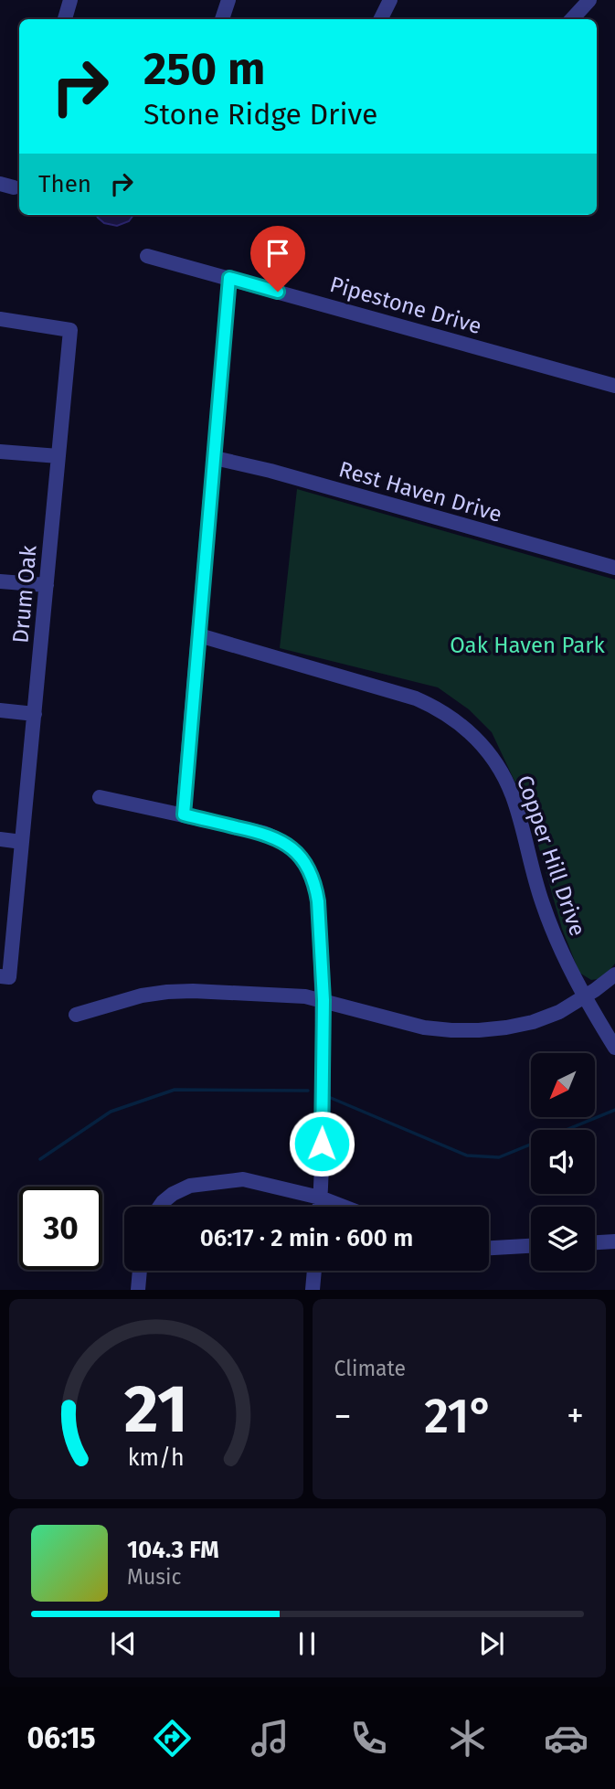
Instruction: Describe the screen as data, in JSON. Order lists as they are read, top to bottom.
{
  "streets": {
    "street": [
      "Pipestone Drive",
      "Rest Haven Drive",
      "Drum Oak",
      "Copper Hill Drive"
    ]
  },
  "parks": ["Oak Haven Park"],
  "north": "bottom left",
  "page": {
    "turn": ["250 m", "Stone Ridge Drive"],
    "then": "Then",
    "limit": "30",
    "trip": "06:17 · 2 min · 600 m",
    "tile": "Climate",
    "heat": ["−", "21°", "+"],
    "song": ["104.3 FM", "Music"],
    "tabs": "06:15",
    "gauge": ["21", "km/h"]
  }
}
